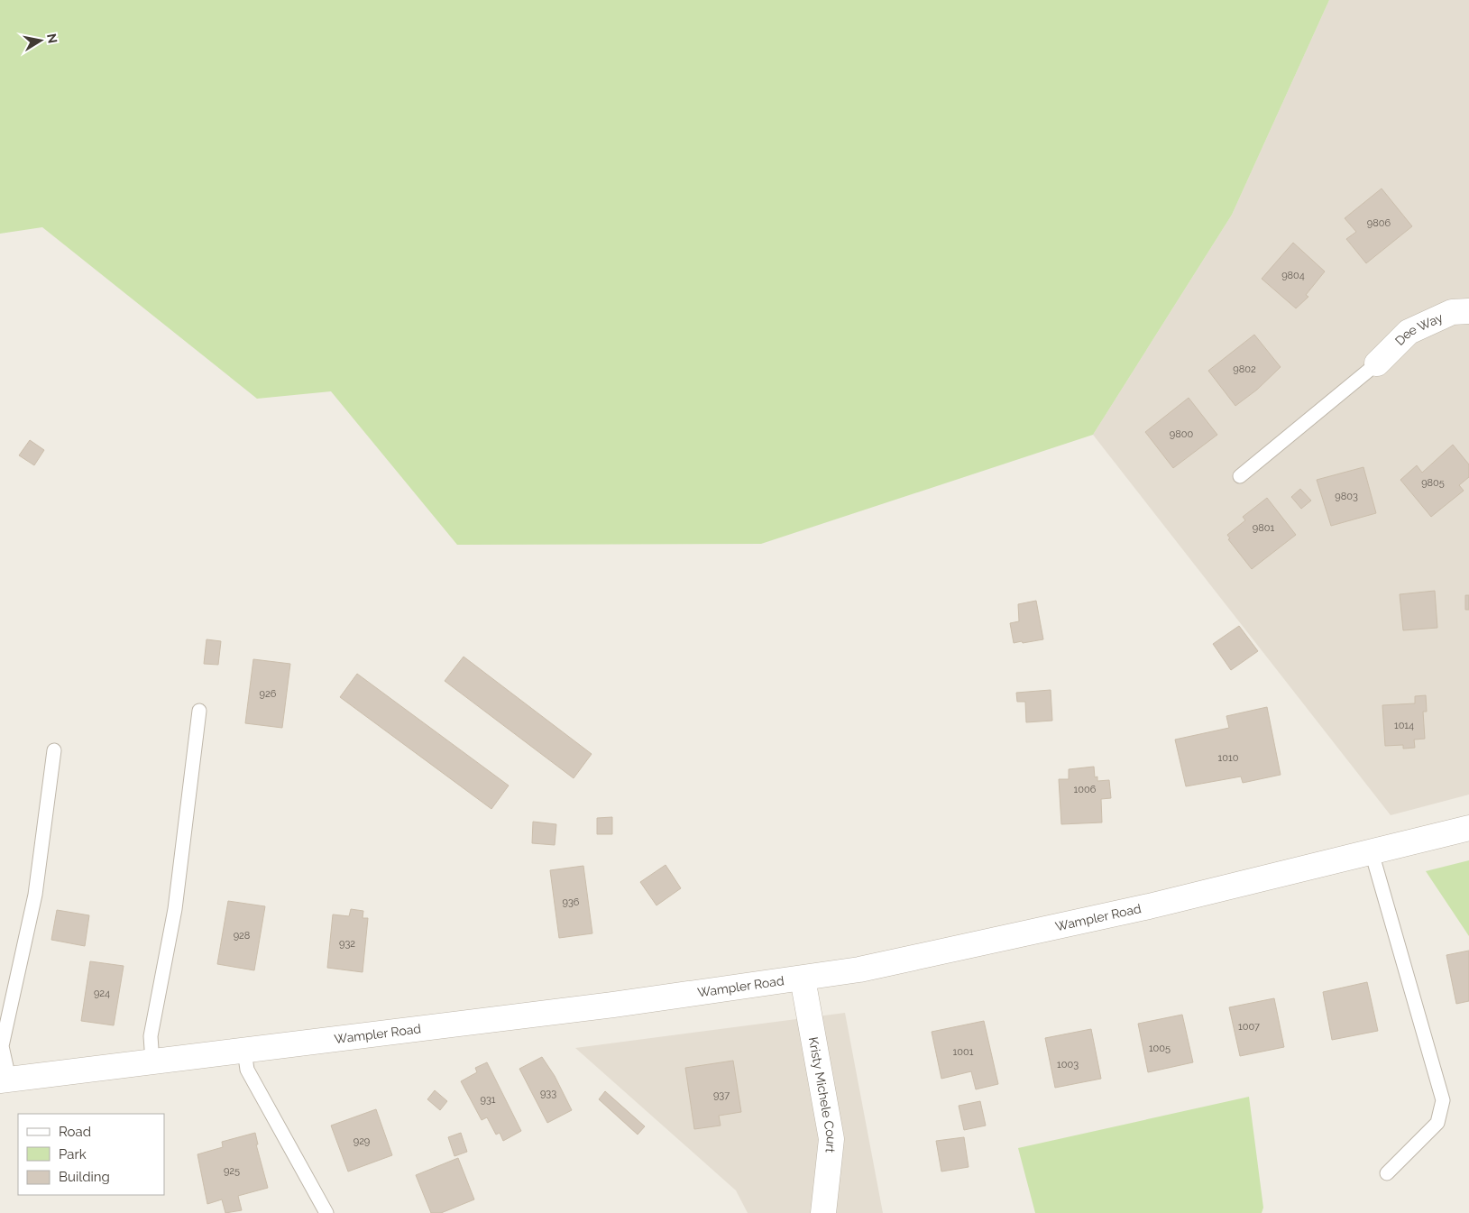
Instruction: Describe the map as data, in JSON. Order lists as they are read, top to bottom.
{
  "streets": {
    "street": ["Dee Way", "Wampler Road", "Kristy Michele Court"]
  },
  "crossings": [
    ["Wampler Road", "Kristy Michele Court"]
  ],
  "house_numbers": [
    "9806",
    "9804",
    "9802",
    "9800",
    "9805",
    "9803",
    "9801",
    "926",
    "1014",
    "1010",
    "1006",
    "936",
    "928",
    "932",
    "924",
    "1007",
    "1005",
    "1001",
    "1003",
    "933",
    "937",
    "931",
    "929",
    "925"
  ],
  "legend": ["Road", "Park", "Building"],
  "north": "right"
}
